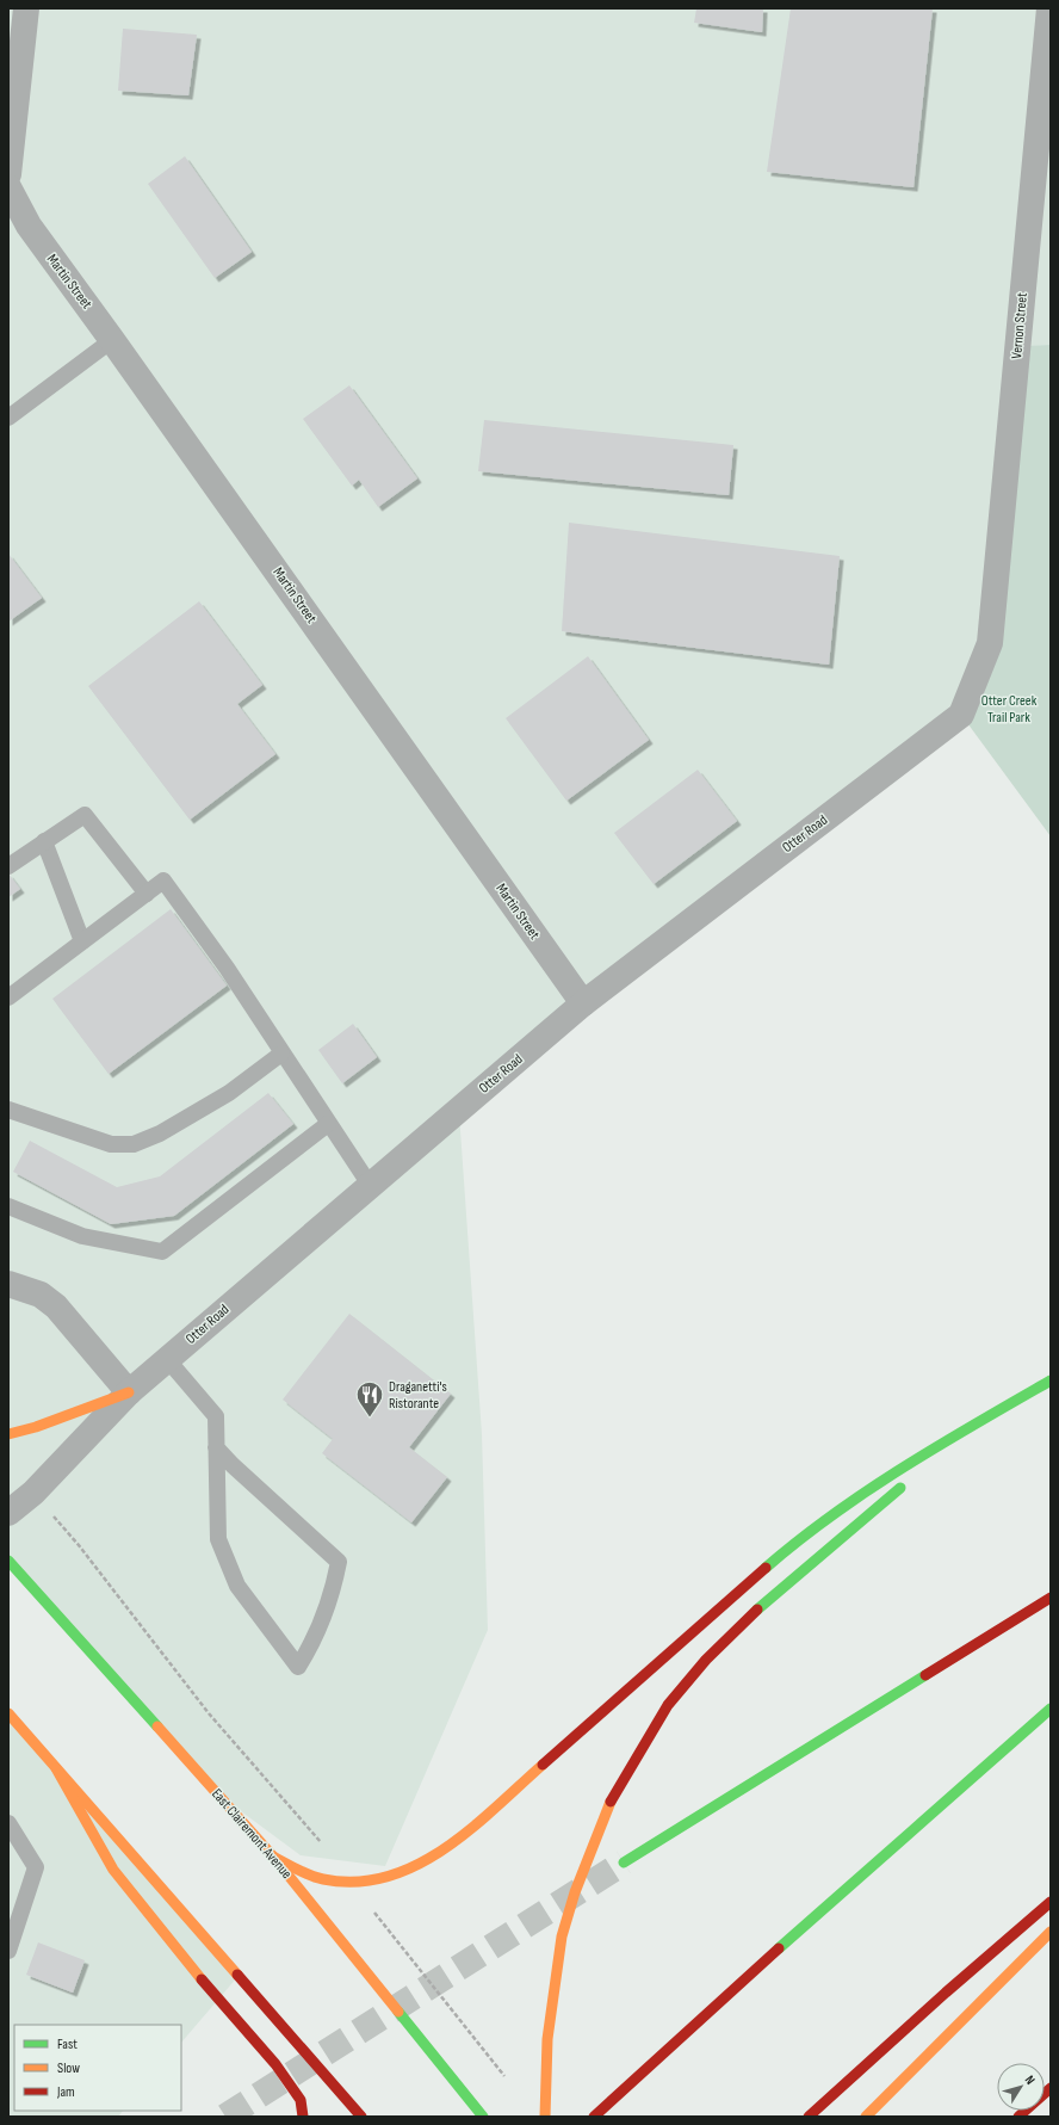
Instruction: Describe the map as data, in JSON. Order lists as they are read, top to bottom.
{
  "streets": {
    "main road": ["East Clairemont Avenue"],
    "street": ["Martin Street", "Vernon Street", "Otter Road"]
  },
  "crossings": [
    ["Martin Street", "Otter Road"],
    ["Vernon Street", "Otter Road"]
  ],
  "parks": ["Otter Creek Trail Park"],
  "places": {
    "restaurant": ["Draganetti's Ristorante"]
  },
  "legend": ["Fast", "Slow", "Jam"],
  "north": "top right"
}
